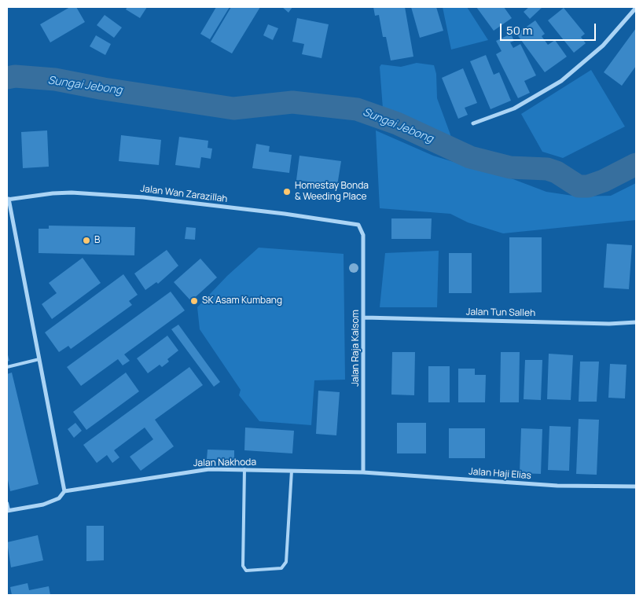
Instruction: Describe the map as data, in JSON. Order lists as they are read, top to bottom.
{
  "streets": {
    "street": [
      "Jalan Wan Zarazillah",
      "Jalan Tun Salleh",
      "Jalan Raja Kalsom",
      "Jalan Nakhoda",
      "Jalan Haji Elias"
    ]
  },
  "crossings": [
    ["Jalan Wan Zarazillah", "Jalan Raja Kalsom"],
    ["Jalan Tun Salleh", "Jalan Raja Kalsom"],
    ["Jalan Raja Kalsom", "Jalan Nakhoda"],
    ["Jalan Raja Kalsom", "Jalan Haji Elias"],
    ["Jalan Nakhoda", "Jalan Haji Elias"]
  ],
  "water": ["Sungai Jebong"],
  "places": ["Homestay Bonda & Weeding Place", "B", "SK Asam Kumbang"],
  "scale_bar": "50 m"
}
